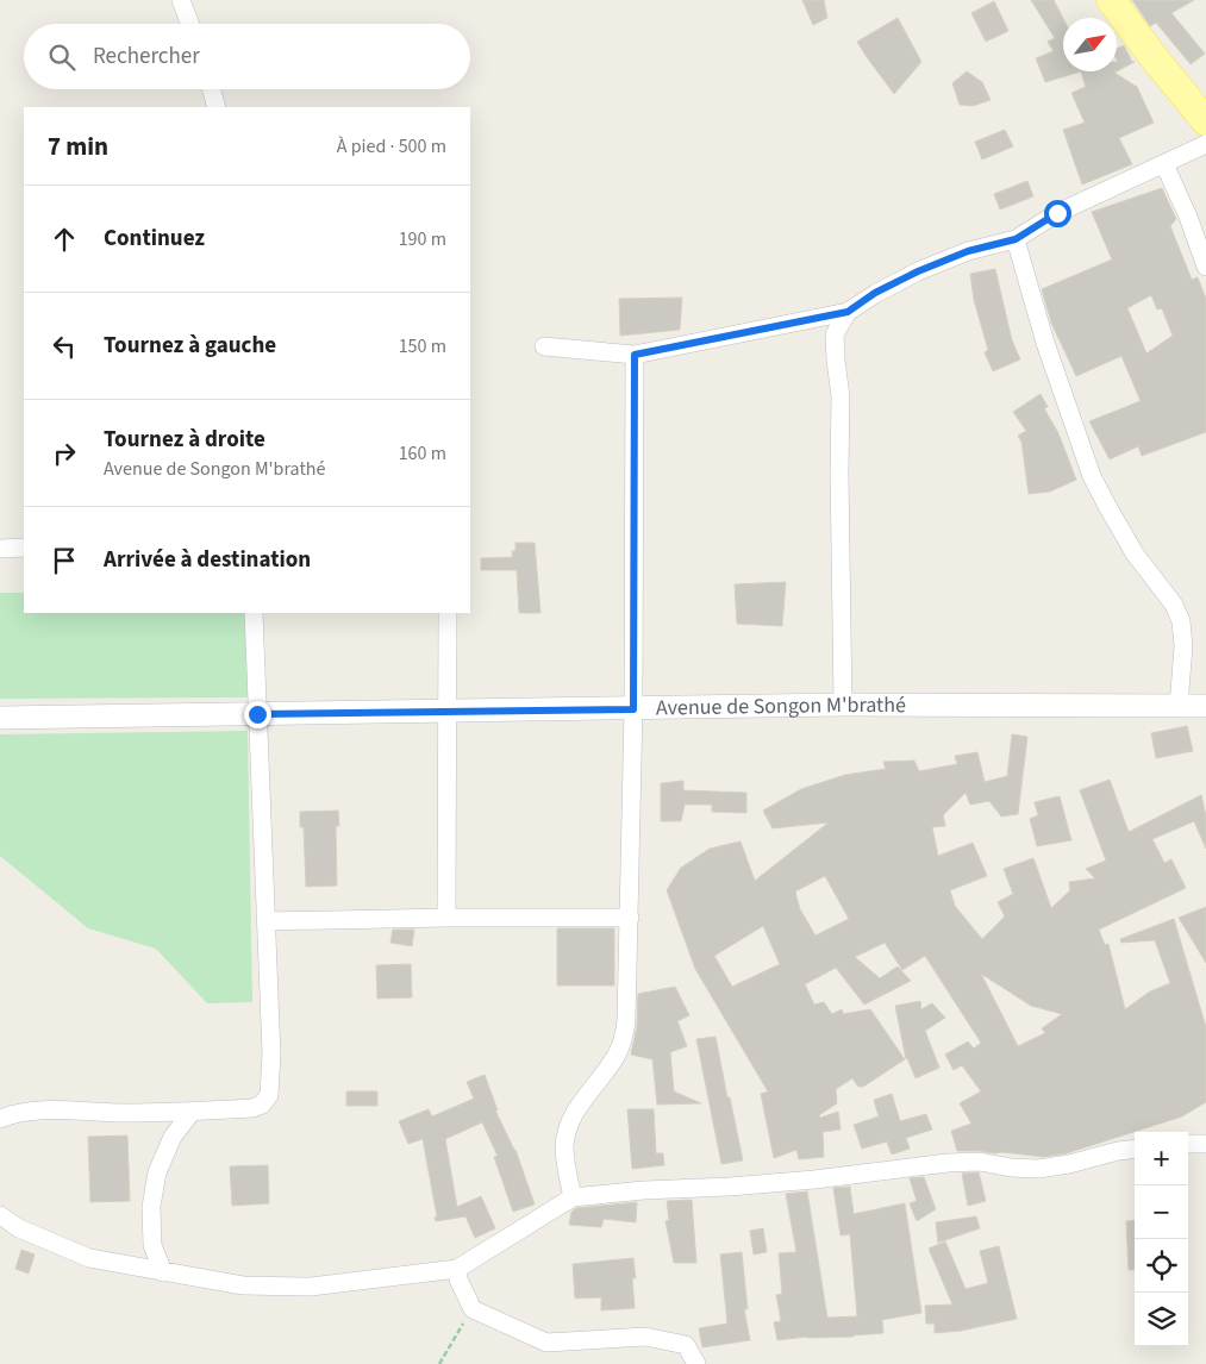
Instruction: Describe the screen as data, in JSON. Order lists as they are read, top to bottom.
{
  "streets": {
    "street": ["Avenue de Songon M'brathé"]
  },
  "north": "top right",
  "page": {
    "search": "Rechercher",
    "heading": ["7 min", "À pied · 500 m"],
    "list": [
      ["Continuez", "190 m"],
      ["Tournez à gauche", "150 m"],
      ["Tournez à droite", "Avenue de Songon M'brathé", "160 m"],
      "Arrivée à destination"
    ],
    "map_buttons": ["+", "−"]
  }
}
